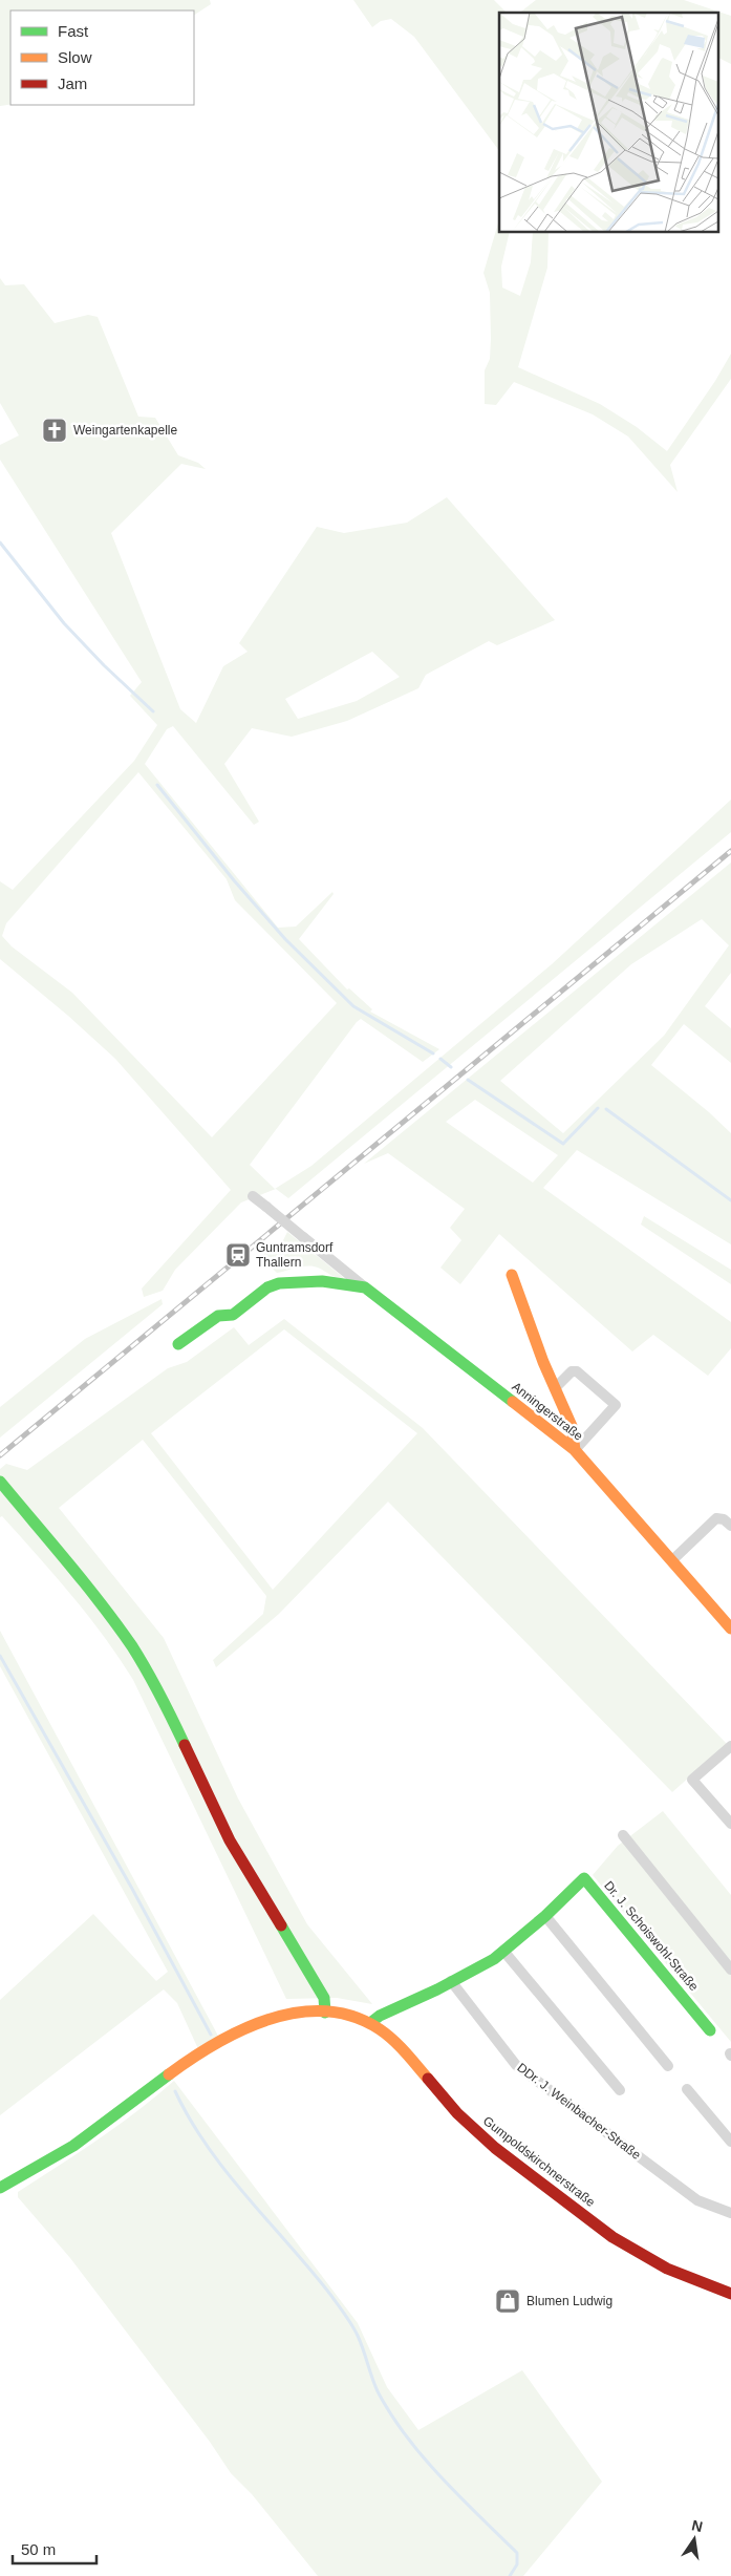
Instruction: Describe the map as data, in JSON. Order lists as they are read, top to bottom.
{
  "streets": {
    "street": [
      "Anningerstraße",
      "Dr. J. Schoiswohl-Straße",
      "DDr. J. Weinbacher-Straße",
      "Gumpoldskirchnerstraße"
    ]
  },
  "crossings": [
    ["Dr. J. Schoiswohl-Straße", "DDr. J. Weinbacher-Straße"],
    ["Dr. J. Schoiswohl-Straße", "Gumpoldskirchnerstraße"]
  ],
  "places": {
    "church": ["Weingartenkapelle"],
    "station": ["Guntramsdorf Thallern"],
    "shop": ["Blumen Ludwig"]
  },
  "legend": ["Fast", "Slow", "Jam"],
  "scale_bar": "50 m",
  "north": "top"
}
